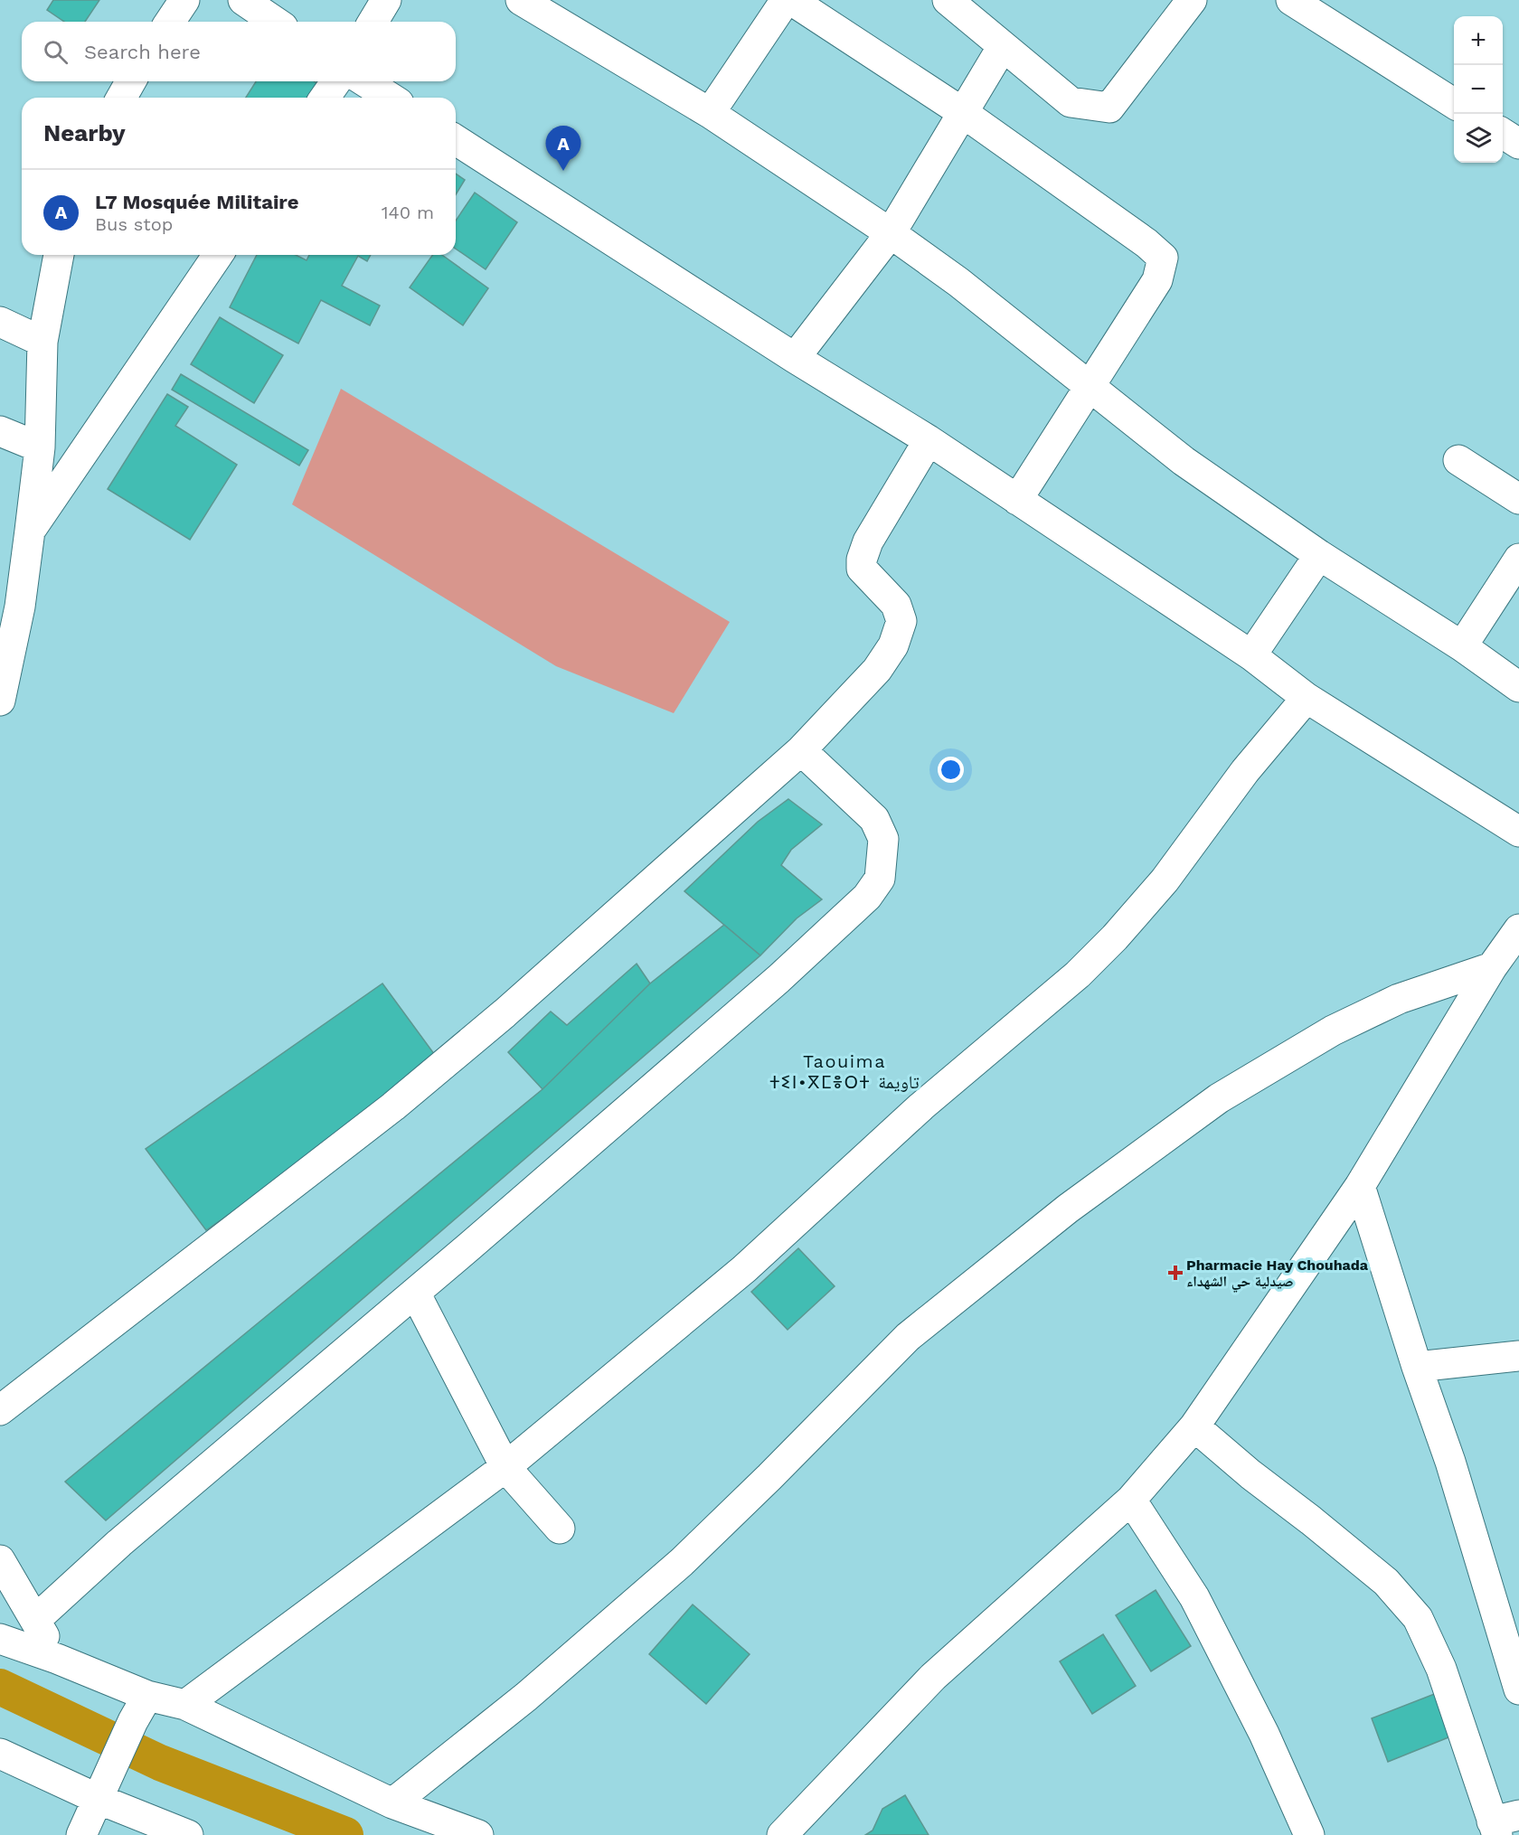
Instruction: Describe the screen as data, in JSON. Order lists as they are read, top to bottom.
{
  "districts": ["Taouima ⵜⵉⵏ•ⴳⵎⴻⵔⵜ تاويمة"],
  "places": {
    "health": ["Pharmacie Hay Chouhada صيدلية حي الشهداء"]
  },
  "page": {
    "map_buttons": ["+", "−"],
    "search": "Search here",
    "heading": "Nearby",
    "pins": "A",
    "list": [
      {
        "mark": "A",
        "name": "L7 Mosquée Militaire",
        "note": "Bus stop",
        "value": "140 m"
      }
    ]
  }
}
